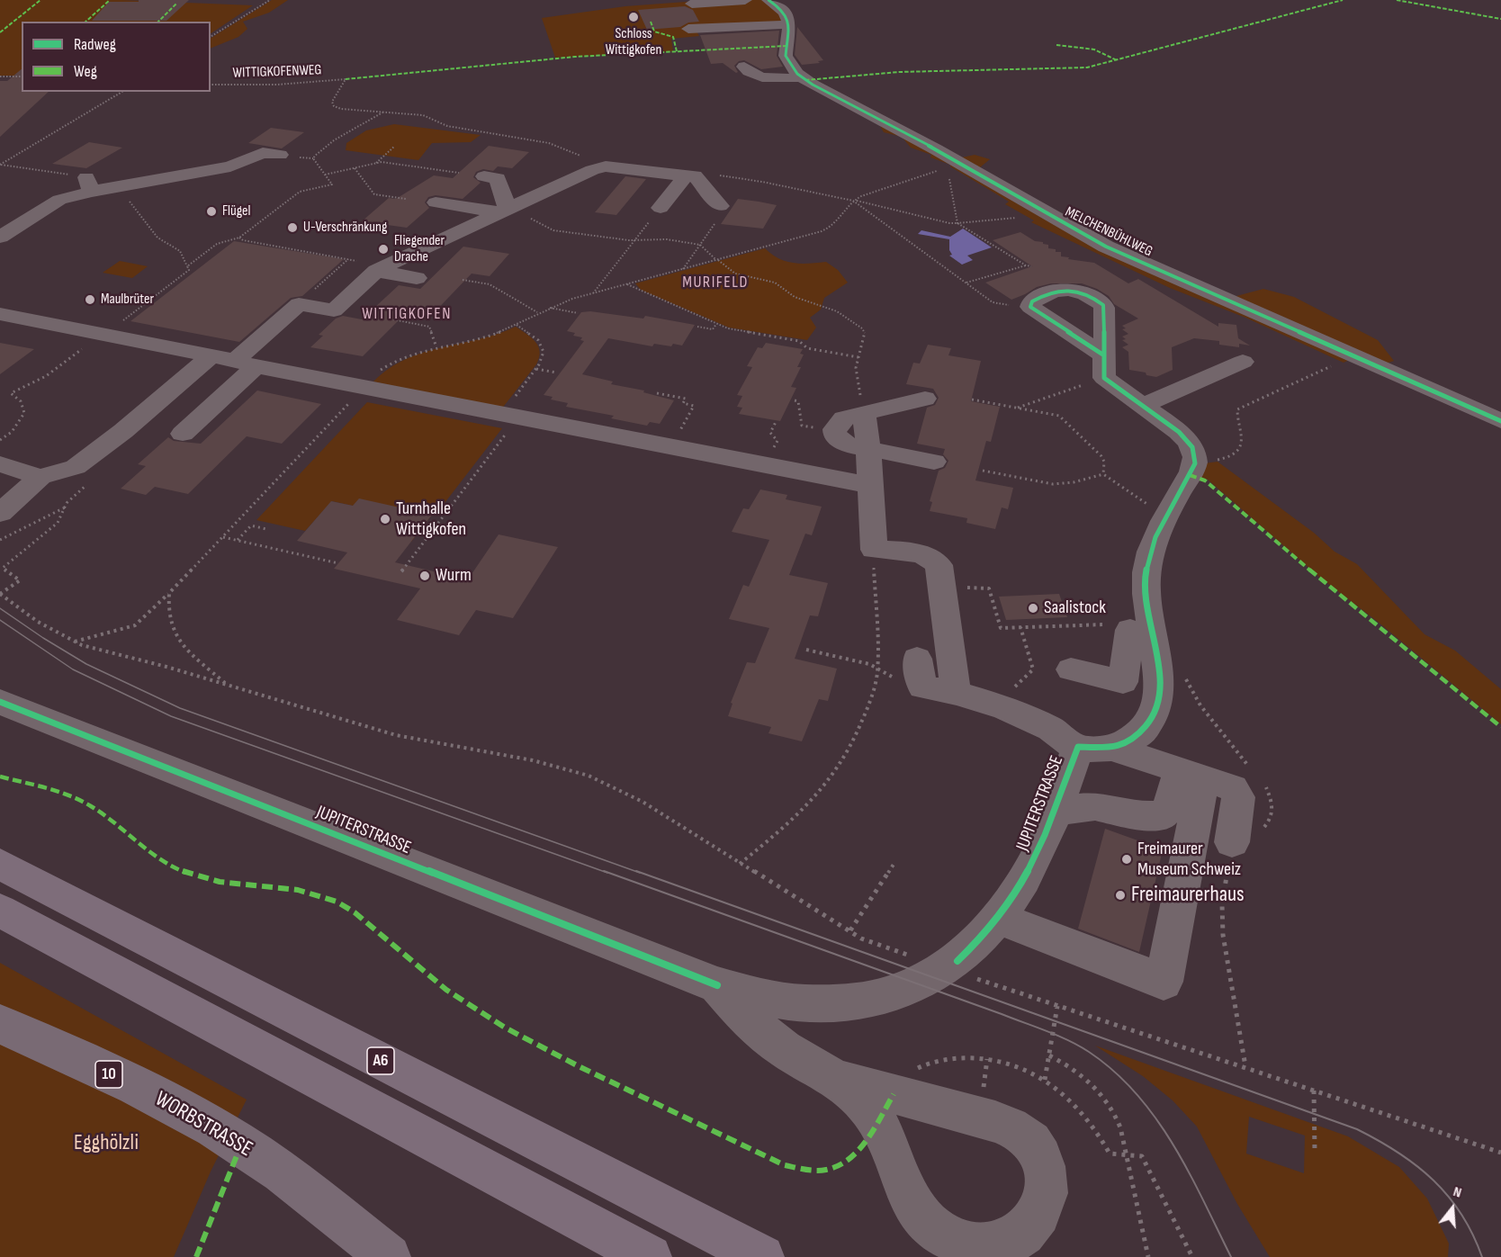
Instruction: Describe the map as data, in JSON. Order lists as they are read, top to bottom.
{
  "streets": {
    "highway": ["A6"],
    "main road": ["10", "WORBSTRASSE"],
    "street": ["MELCHENBÜHLWEG", "JUPITERSTRASSE"],
    "path": ["WITTIGKOFENWEG"]
  },
  "districts": ["MURIFELD", "WITTIGKOFEN"],
  "parks": ["Egghölzli"],
  "places": [
    "Schloss Wittigkofen",
    "Flügel",
    "U-Verschränkung",
    "Fliegender Drache",
    "Maulbrüter",
    "Turnhalle Wittigkofen",
    "Wurm",
    "Saalistock",
    "Freimaurer Museum Schweiz",
    "Freimaurerhaus"
  ],
  "legend": ["Radweg", "Weg"],
  "north": "top"
}
